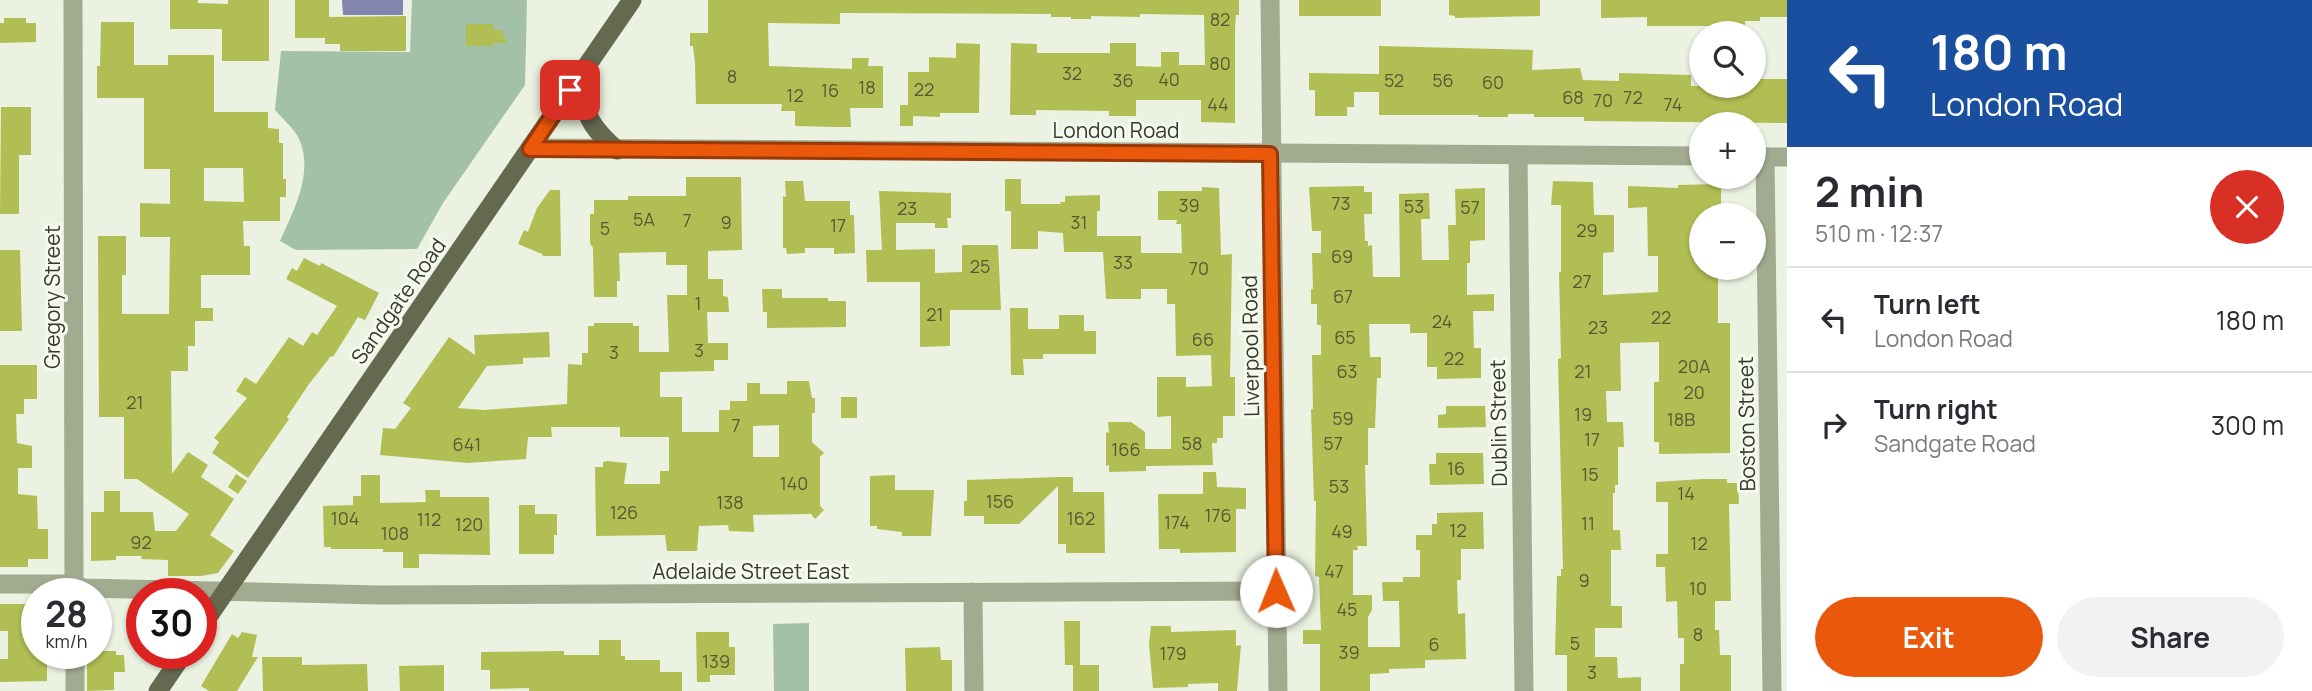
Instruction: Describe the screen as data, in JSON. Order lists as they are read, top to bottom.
{
  "streets": {
    "highway": ["Sandgate Road"],
    "street": [
      "London Road",
      "Gregory Street",
      "Liverpool Road",
      "Dublin Street",
      "Boston Street",
      "Adelaide Street East"
    ]
  },
  "crossings": [
    ["London Road", "Sandgate Road"],
    ["London Road", "Liverpool Road"],
    ["London Road", "Dublin Street"],
    ["Sandgate Road", "Adelaide Street East"],
    ["Liverpool Road", "Adelaide Street East"]
  ],
  "house_numbers": [
    "82",
    "80",
    "32",
    "8",
    "40",
    "36",
    "52",
    "56",
    "60",
    "18",
    "22",
    "16",
    "12",
    "68",
    "72",
    "70",
    "44",
    "74",
    "73",
    "39",
    "53",
    "57",
    "23",
    "5A",
    "7",
    "9",
    "31",
    "17",
    "5",
    "29",
    "69",
    "33",
    "25",
    "70",
    "27",
    "67",
    "1",
    "21",
    "22",
    "24",
    "23",
    "65",
    "66",
    "3",
    "3",
    "22",
    "20A",
    "63",
    "21",
    "20",
    "21",
    "19",
    "59",
    "18B",
    "7",
    "17",
    "58",
    "57",
    "641",
    "166",
    "16",
    "15",
    "140",
    "53",
    "14",
    "156",
    "138",
    "126",
    "176",
    "104",
    "162",
    "112",
    "174",
    "11",
    "120",
    "12",
    "49",
    "108",
    "92",
    "12",
    "47",
    "9",
    "10",
    "45",
    "8",
    "5",
    "6",
    "39",
    "179",
    "139",
    "3"
  ],
  "page": {
    "turn": ["180 m", "London Road"],
    "map_buttons": ["+", "−"],
    "heading": ["2 min", "510 m · 12:37"],
    "list": [
      {
        "name": "Turn left",
        "note": "London Road",
        "value": "180 m"
      },
      {
        "name": "Turn right",
        "note": "Sandgate Road",
        "value": "300 m"
      }
    ],
    "speed": "28 km/h",
    "limit": "30",
    "buttons": ["Exit", "Share"]
  }
}
